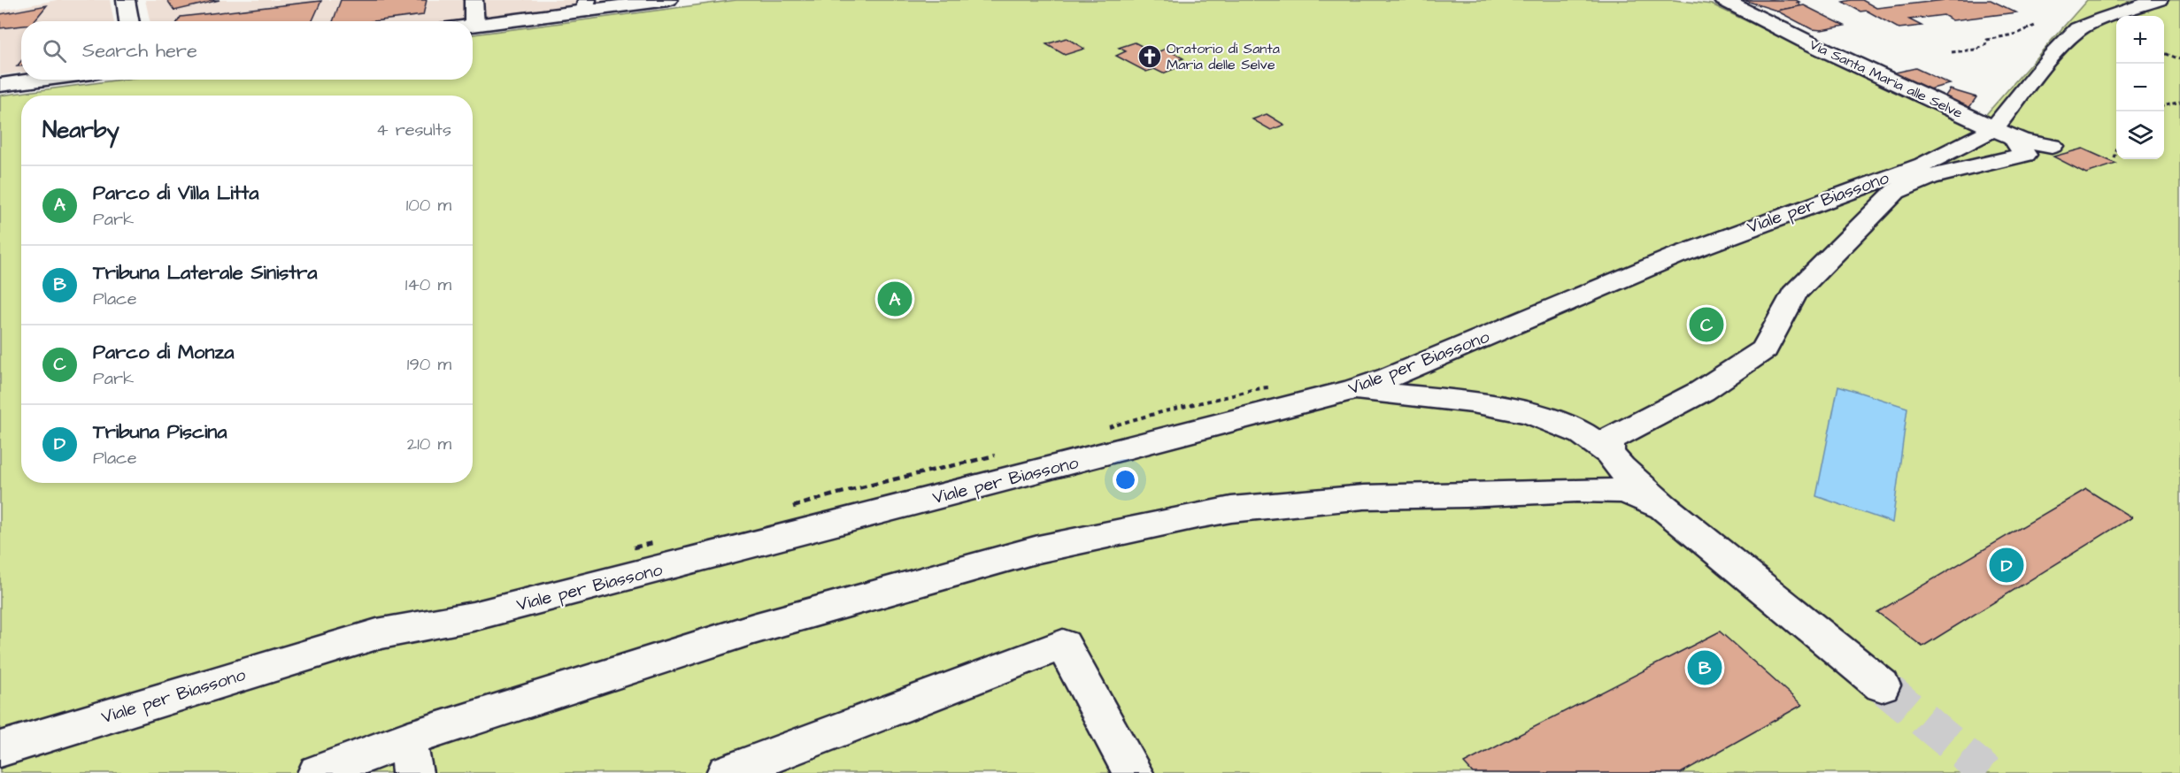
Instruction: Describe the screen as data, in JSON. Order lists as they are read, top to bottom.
{
  "streets": {
    "street": ["Via Santa Maria alle Selve", "Viale per Biassono"]
  },
  "crossings": [
    ["Via Santa Maria alle Selve", "Viale per Biassono"]
  ],
  "places": {
    "church": ["Oratorio di Santa Maria delle Selve"]
  },
  "page": {
    "map_buttons": ["+", "−"],
    "search": "Search here",
    "heading": ["Nearby", "4 results"],
    "list": [
      {
        "mark": "A",
        "name": "Parco di Villa Litta",
        "note": "Park",
        "value": "100 m"
      },
      {
        "mark": "B",
        "name": "Tribuna Laterale Sinistra",
        "note": "Place",
        "value": "140 m"
      },
      {
        "mark": "C",
        "name": "Parco di Monza",
        "note": "Park",
        "value": "190 m"
      },
      {
        "mark": "D",
        "name": "Tribuna Piscina",
        "note": "Place",
        "value": "210 m"
      }
    ],
    "pins": [
      "A",
      "C",
      "D",
      "B"
    ]
  }
}
